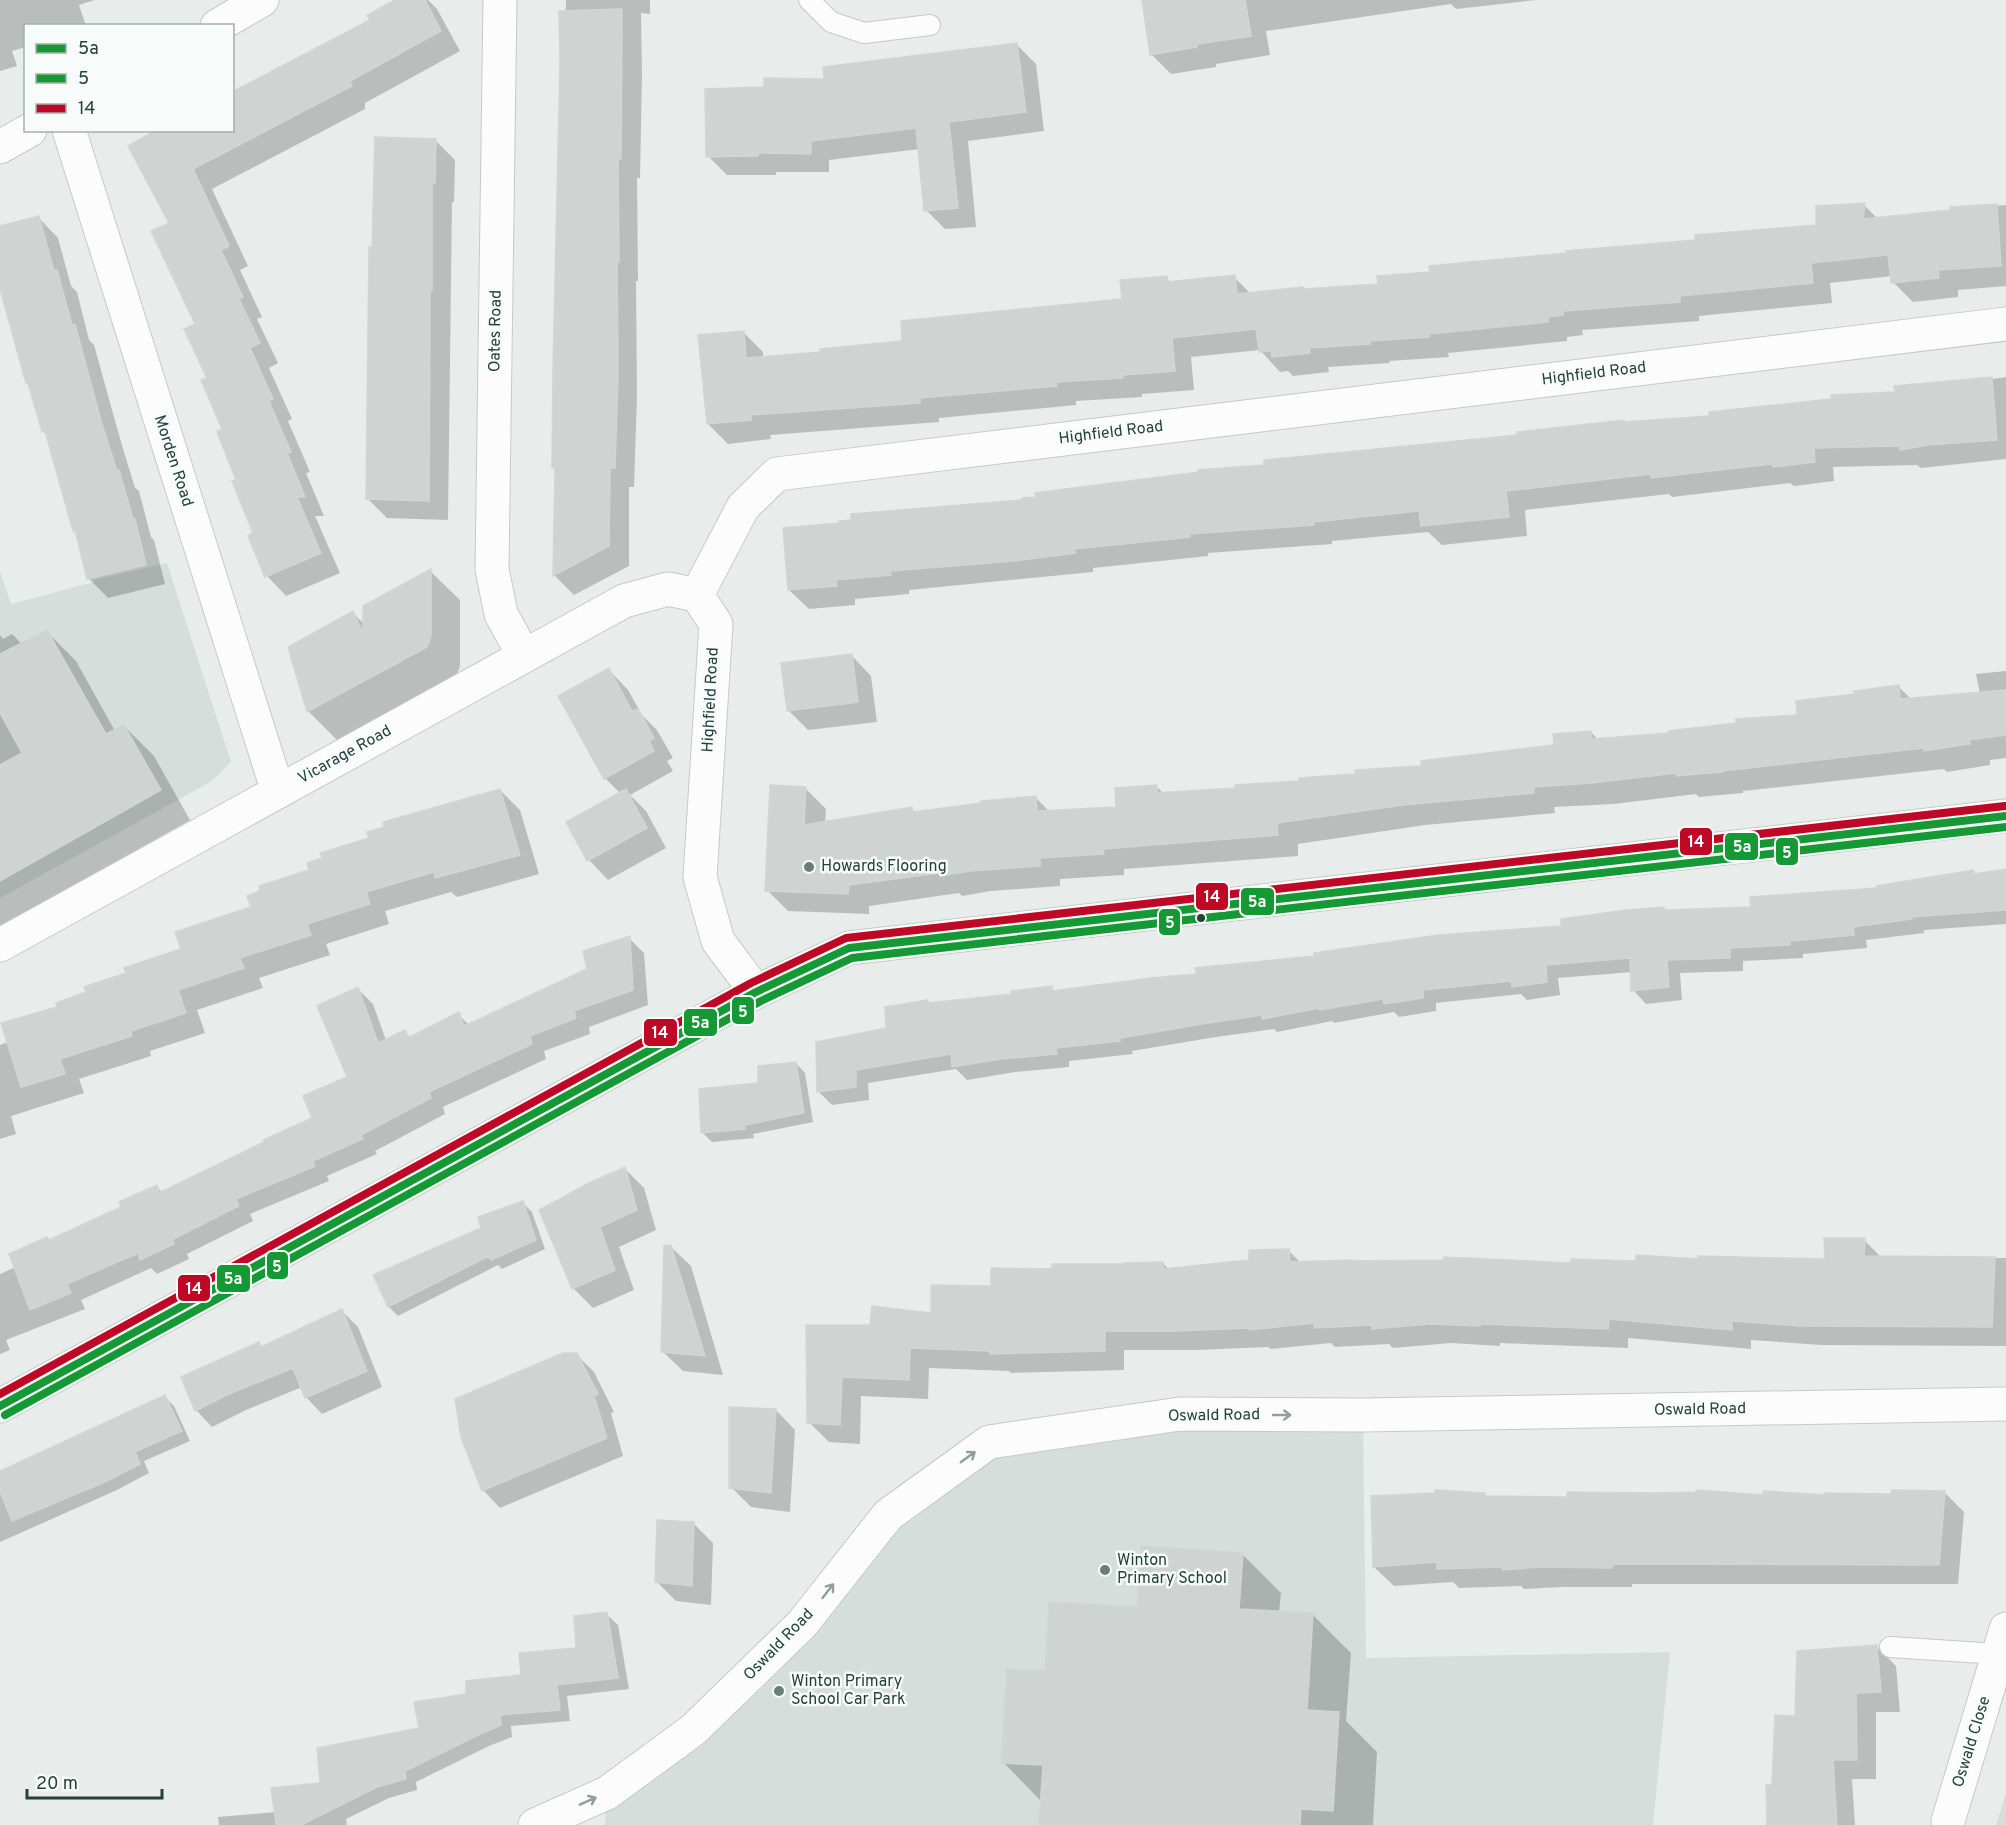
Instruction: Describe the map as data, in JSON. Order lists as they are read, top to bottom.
{
  "streets": {
    "street": [
      "Oates Road",
      "Highfield Road",
      "Morden Road",
      "Vicarage Road",
      "Oswald Road",
      "Oswald Close"
    ]
  },
  "crossings": [
    ["Oates Road", "Vicarage Road"],
    ["Highfield Road", "Vicarage Road"],
    ["Morden Road", "Vicarage Road"]
  ],
  "one_way": ["Oswald Road"],
  "places": ["Howards Flooring", "Winton Primary School", "Winton Primary School Car Park"],
  "lines": ["transit line 14", "transit line 5a", "transit line 5"],
  "legend": ["5a", "5", "14"],
  "scale_bar": "20 m"
}
